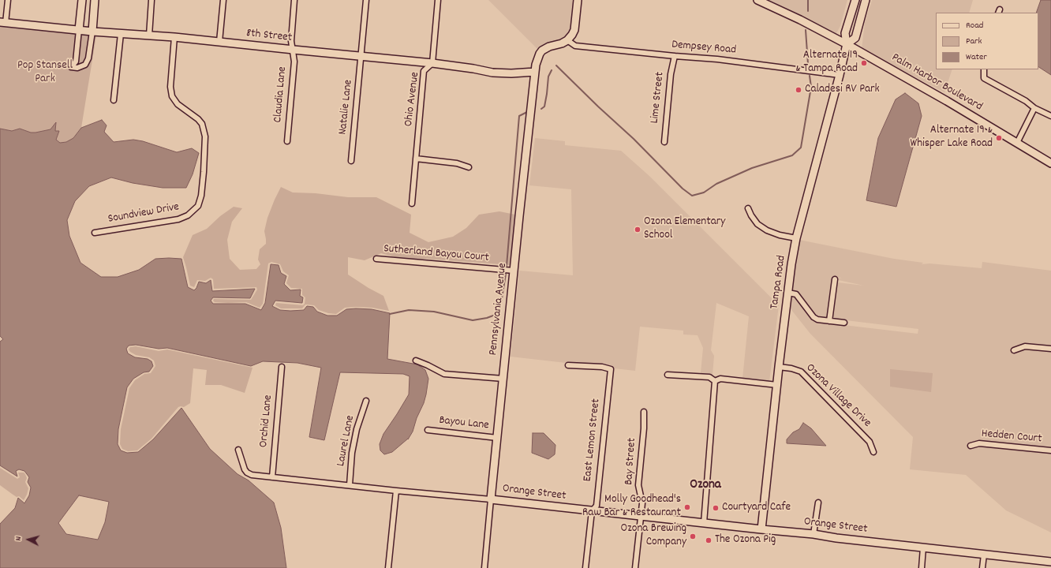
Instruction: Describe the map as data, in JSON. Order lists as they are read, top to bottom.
{
  "streets": {
    "street": [
      "8th Street",
      "Dempsey Road",
      "Palm Harbor Boulevard",
      "Claudia Lane",
      "Lime Street",
      "Ohio Avenue",
      "Natalie Lane",
      "Soundview Drive",
      "Sutherland Bayou Court",
      "Tampa Road",
      "Pennsylvania Avenue",
      "Ozona Village Drive",
      "Orchid Lane",
      "Bayou Lane",
      "Hedden Court",
      "East Lemon Street",
      "Laurel Lane",
      "Bay Street",
      "Orange Street"
    ]
  },
  "crossings": [
    ["8th Street", "Claudia Lane"],
    ["8th Street", "Ohio Avenue"],
    ["8th Street", "Natalie Lane"],
    ["8th Street", "Soundview Drive"],
    ["8th Street", "Pennsylvania Avenue"],
    ["Dempsey Road", "Lime Street"],
    ["Dempsey Road", "Tampa Road"],
    ["Dempsey Road", "Pennsylvania Avenue"],
    ["Palm Harbor Boulevard", "Tampa Road"],
    ["Sutherland Bayou Court", "Pennsylvania Avenue"],
    ["Tampa Road", "Ozona Village Drive"],
    ["Tampa Road", "Orange Street"],
    ["Pennsylvania Avenue", "Bayou Lane"],
    ["Pennsylvania Avenue", "Orange Street"],
    ["Orchid Lane", "Orange Street"],
    ["East Lemon Street", "Orange Street"],
    ["Laurel Lane", "Orange Street"],
    ["Bay Street", "Orange Street"]
  ],
  "districts": ["Ozona"],
  "parks": ["Pop Stansell Park"],
  "places": [
    "Alternate 19 & Tampa Road",
    "Caladesi RV Park",
    "Alternate 19 & Whisper Lake Road",
    "Ozona Elementary School",
    "Molly Goodhead's Raw Bar & Restaurant",
    "Courtyard Cafe",
    "Ozona Brewing Company",
    "The Ozona Pig"
  ],
  "legend": ["Road", "Park", "Water"],
  "north": "left"
}
